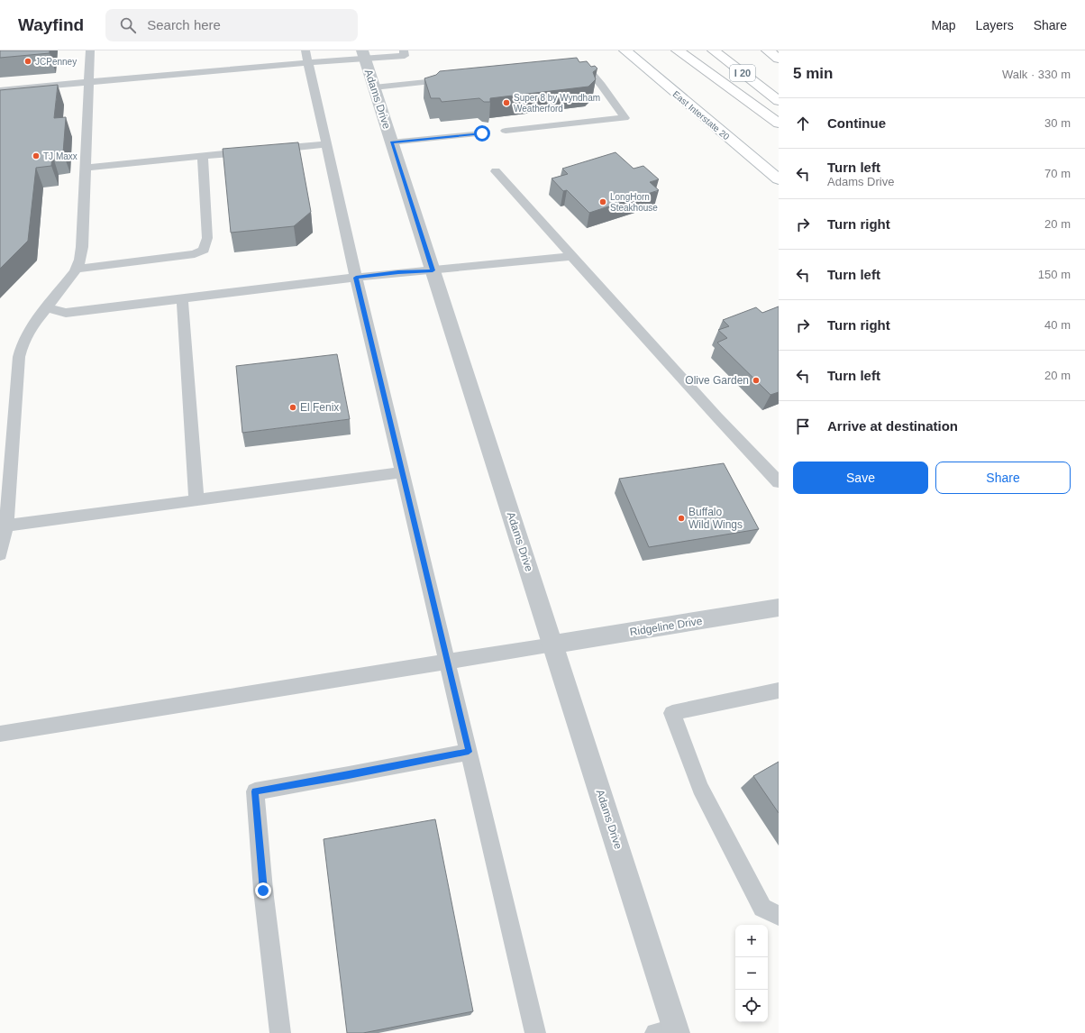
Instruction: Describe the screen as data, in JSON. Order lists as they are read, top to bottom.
{
  "streets": {
    "main road": ["I 20", "East Interstate 20"],
    "street": ["Adams Drive", "Ridgeline Drive"]
  },
  "crossings": [
    ["Adams Drive", "Ridgeline Drive"]
  ],
  "places": [
    "JCPenney",
    "Super 8 by Wyndham Weatherford",
    "TJ Maxx",
    "LongHorn Steakhouse",
    "Olive Garden",
    "El Fenix",
    "Buffalo Wild Wings"
  ],
  "page": {
    "header": "Wayfind",
    "search": "Search here",
    "nav": ["Map", "Layers", "Share"],
    "heading": ["5 min", "Walk · 330 m"],
    "list": [
      ["Continue", "30 m"],
      ["Turn left", "Adams Drive", "70 m"],
      ["Turn right", "20 m"],
      ["Turn left", "150 m"],
      ["Turn right", "40 m"],
      ["Turn left", "20 m"],
      "Arrive at destination"
    ],
    "buttons": ["Save", "Share"],
    "map_buttons": ["+", "−"]
  }
}
